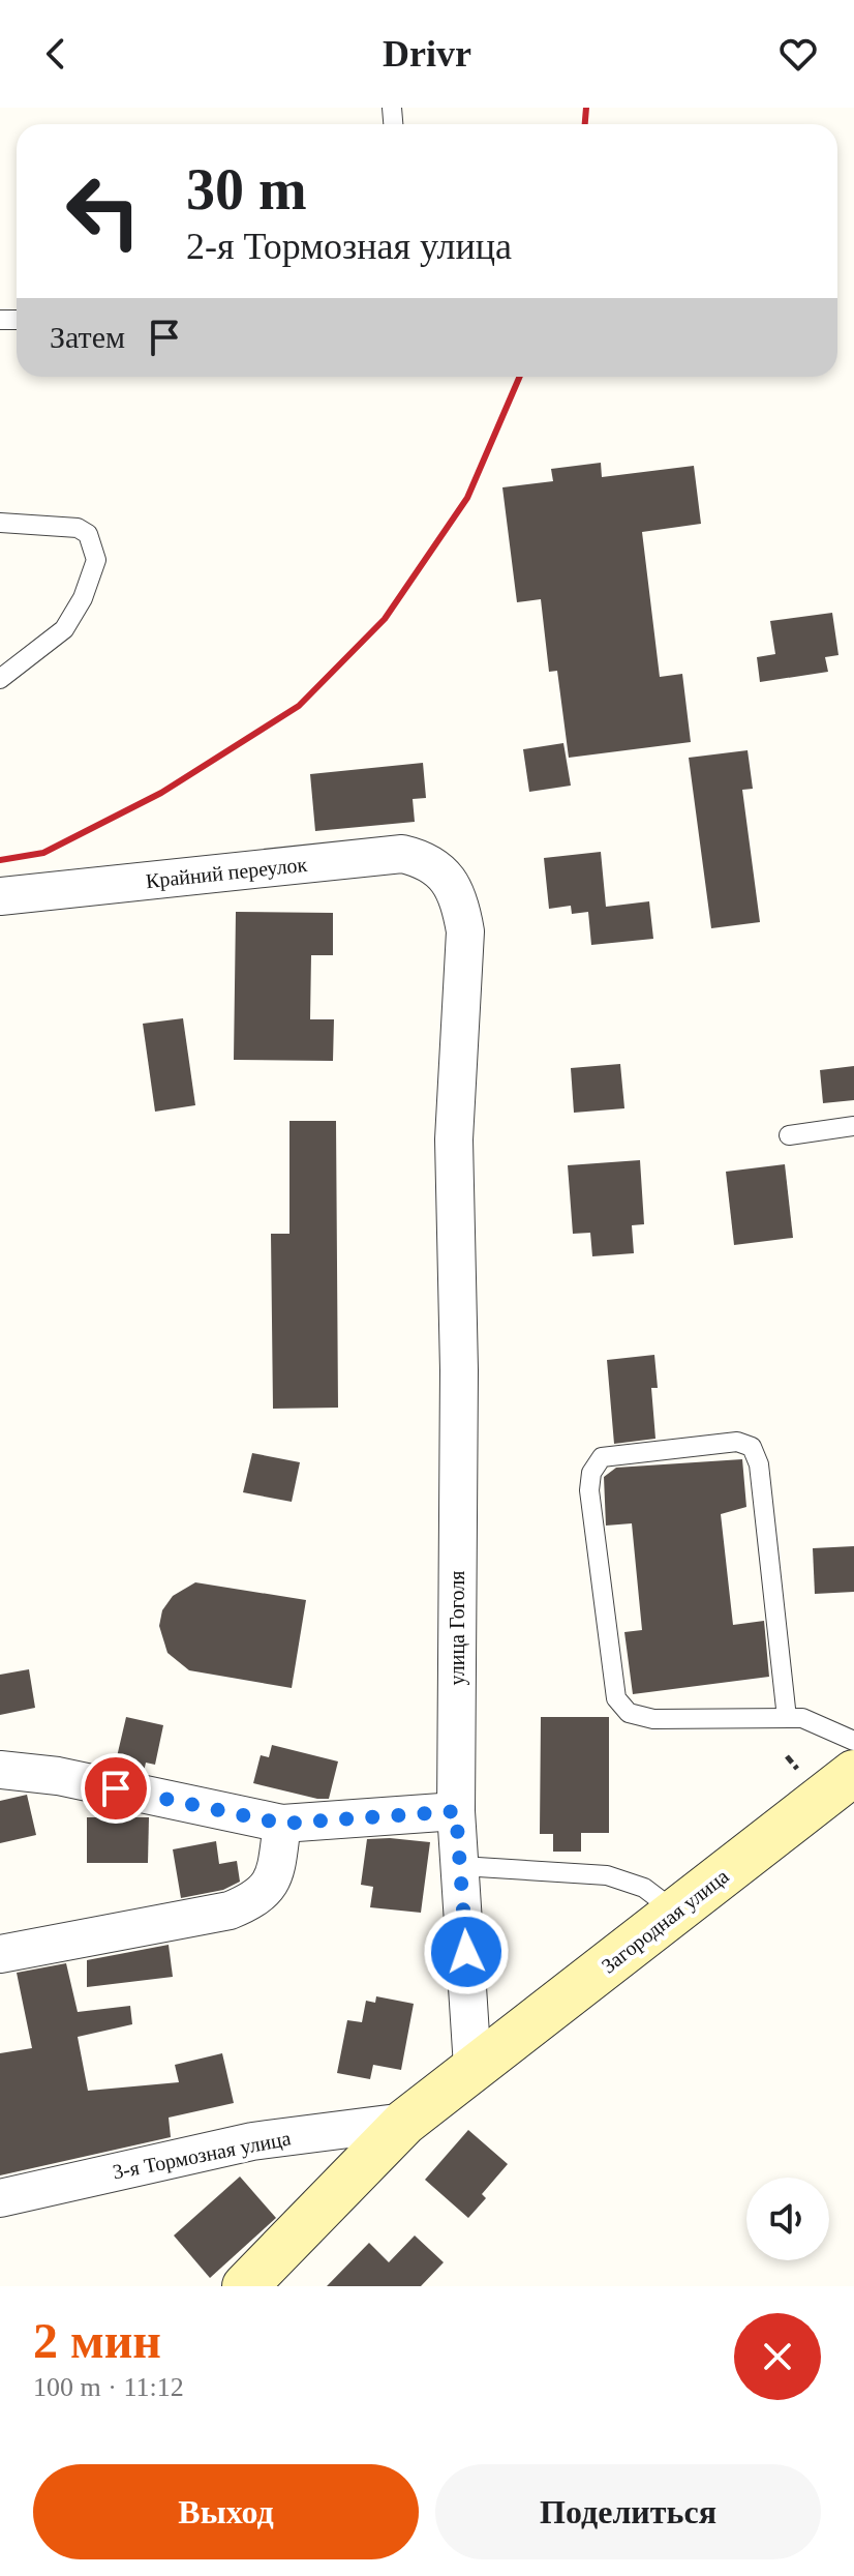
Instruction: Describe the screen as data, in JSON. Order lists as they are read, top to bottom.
{
  "streets": {
    "main road": ["Загородная улица"],
    "street": ["Крайний переулок", "улица Гоголя", "3-я Тормозная улица"]
  },
  "crossings": [
    ["Крайний переулок", "улица Гоголя"],
    ["улица Гоголя", "Загородная улица"]
  ],
  "page": {
    "header": "Drivr",
    "turn": ["30 m", "2-я Тормозная улица"],
    "then": "Затем",
    "heading": ["2 мин", "100 m · 11:12"],
    "buttons": ["Выход", "Поделиться"]
  }
}
